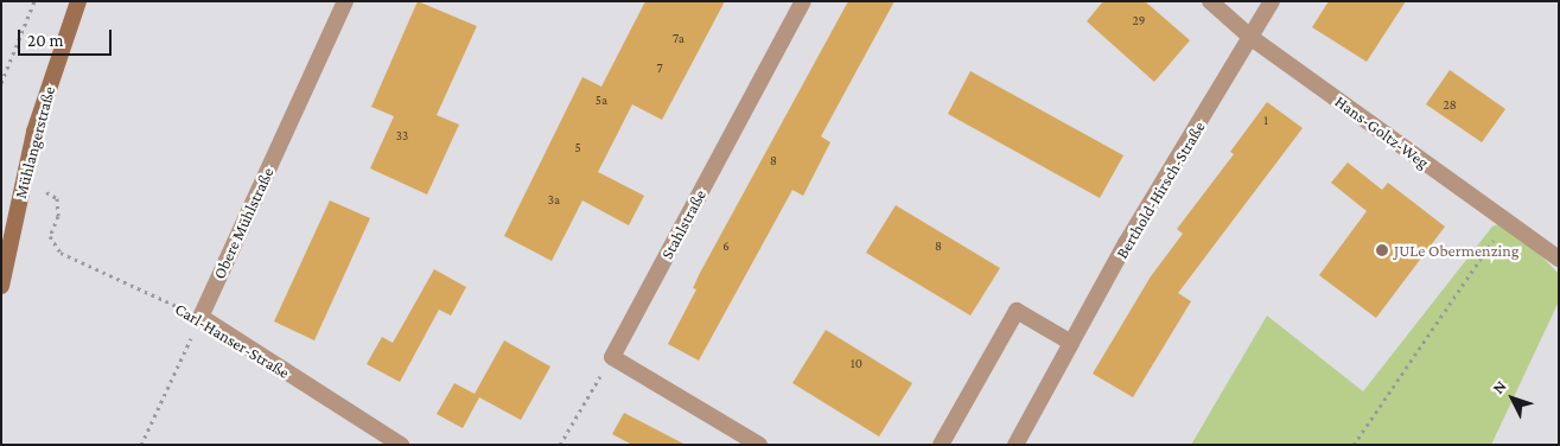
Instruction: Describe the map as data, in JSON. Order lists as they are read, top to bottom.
{
  "streets": {
    "main road": ["Mühlangerstraße"],
    "street": [
      "Hans-Goltz-Weg",
      "Berthold-Hirsch-Straße",
      "Obere Mühlstraße",
      "Stahlstraße",
      "Carl-Hanser-Straße"
    ]
  },
  "crossings": [
    ["Hans-Goltz-Weg", "Berthold-Hirsch-Straße"],
    ["Obere Mühlstraße", "Carl-Hanser-Straße"]
  ],
  "places": ["JULe Obermenzing"],
  "house_numbers": [
    "29",
    "7a",
    "7",
    "5a",
    "28",
    "1",
    "33",
    "5",
    "8",
    "3a",
    "6",
    "8",
    "10"
  ],
  "scale_bar": "20 m",
  "north": "top left"
}
